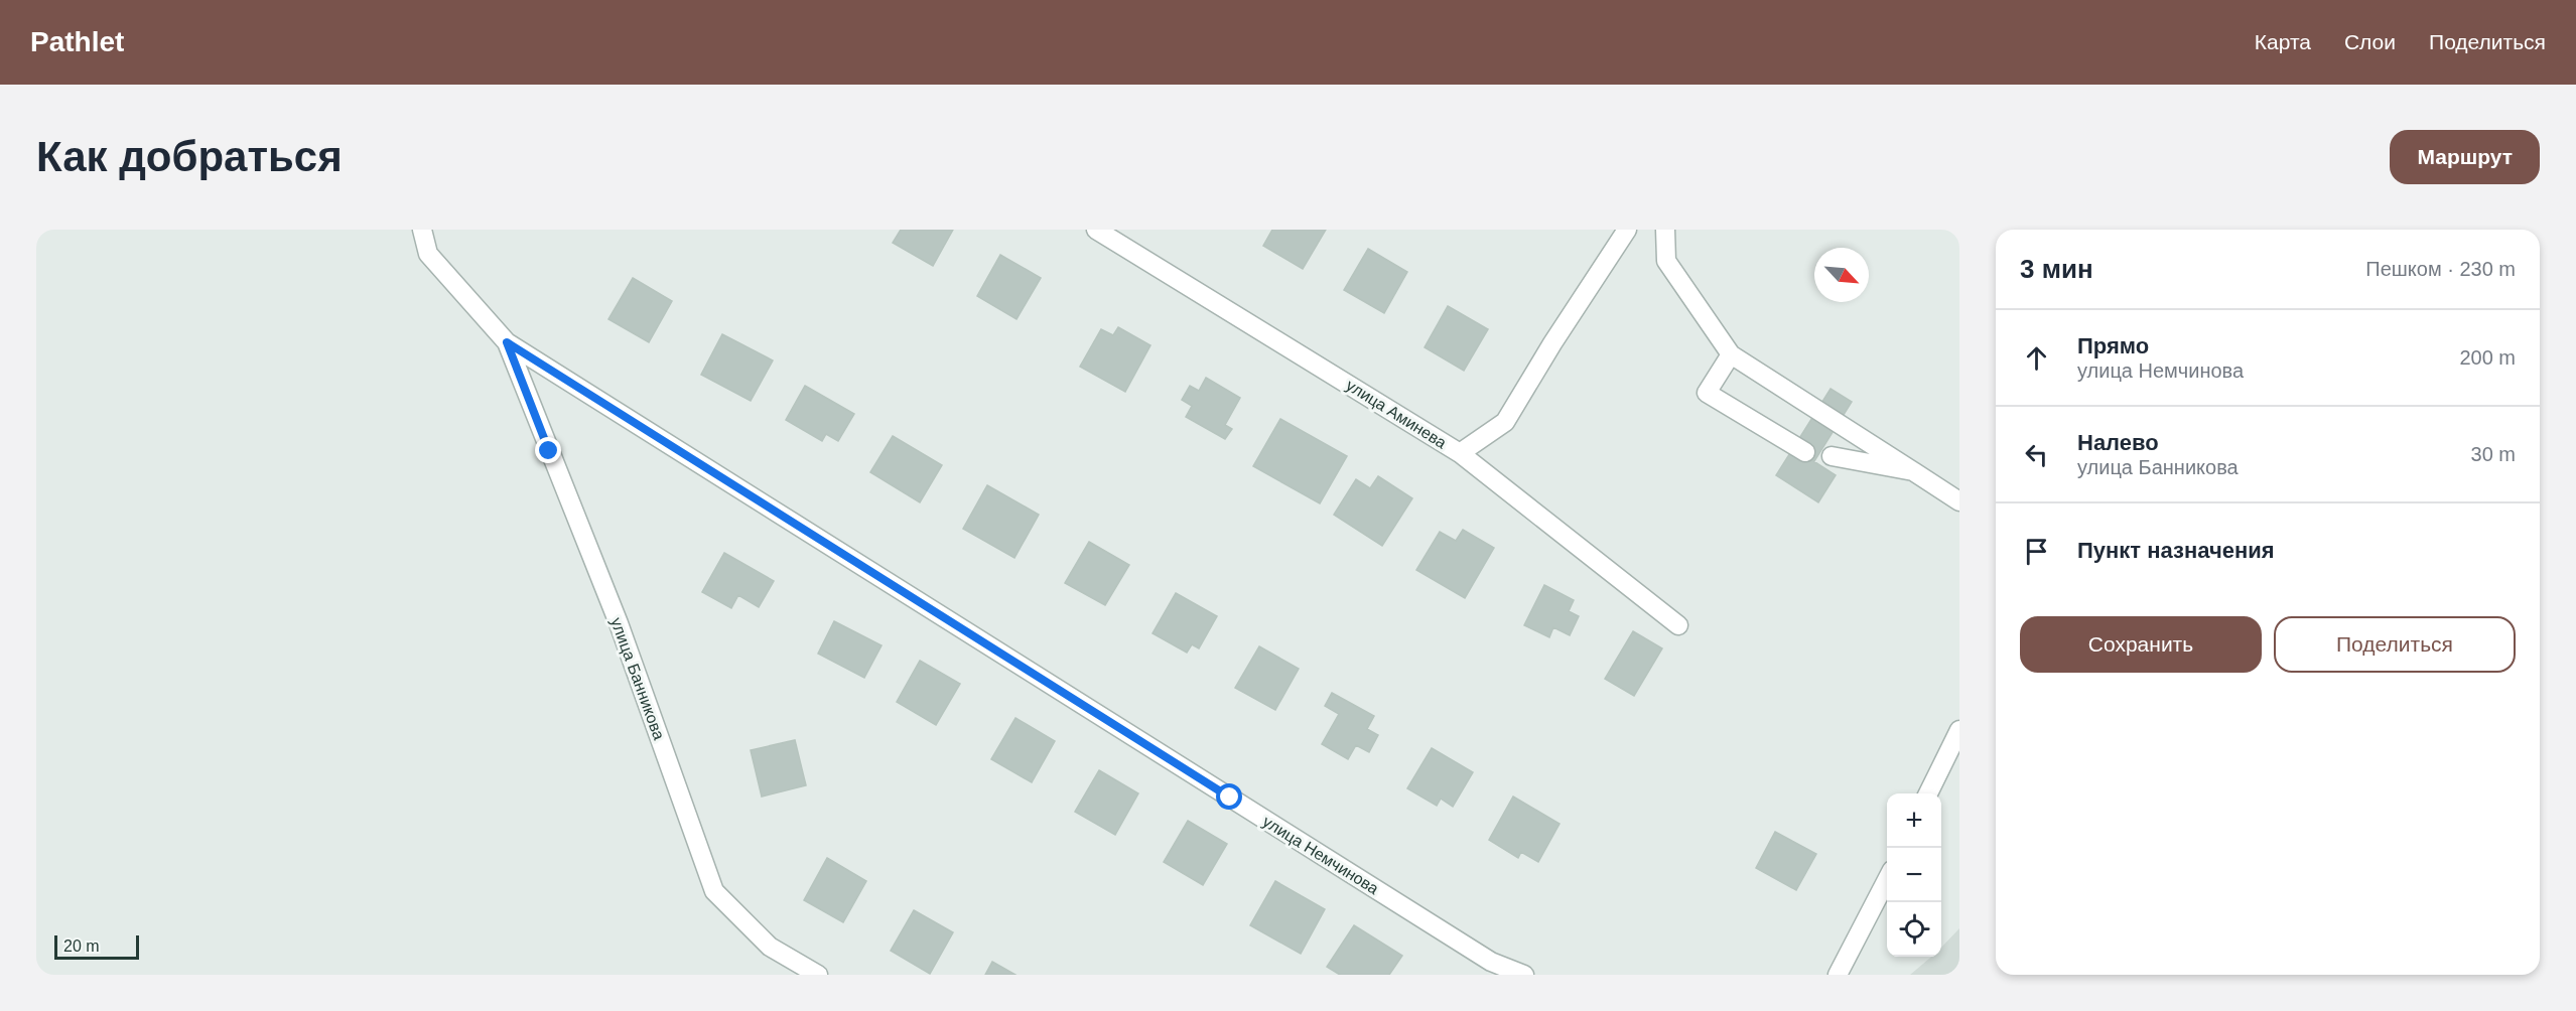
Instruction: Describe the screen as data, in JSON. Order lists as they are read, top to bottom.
{
  "streets": {
    "street": ["улица Аминева", "улица Банникова", "улица Немчинова"]
  },
  "crossings": [
    ["улица Банникова", "улица Немчинова"]
  ],
  "scale_bar": "20 m",
  "north": "bottom right",
  "page": {
    "header": "Pathlet",
    "nav": ["Карта", "Слои", "Поделиться"],
    "buttons": [
      "Маршрут",
      ["Сохранить", "Поделиться"]
    ],
    "title": "Как добраться",
    "heading": ["3 мин", "Пешком · 230 m"],
    "list": [
      ["Прямо", "улица Немчинова", "200 m"],
      ["Налево", "улица Банникова", "30 m"],
      "Пункт назначения"
    ],
    "map_buttons": ["+", "−"],
    "scale": "20 m"
  }
}
